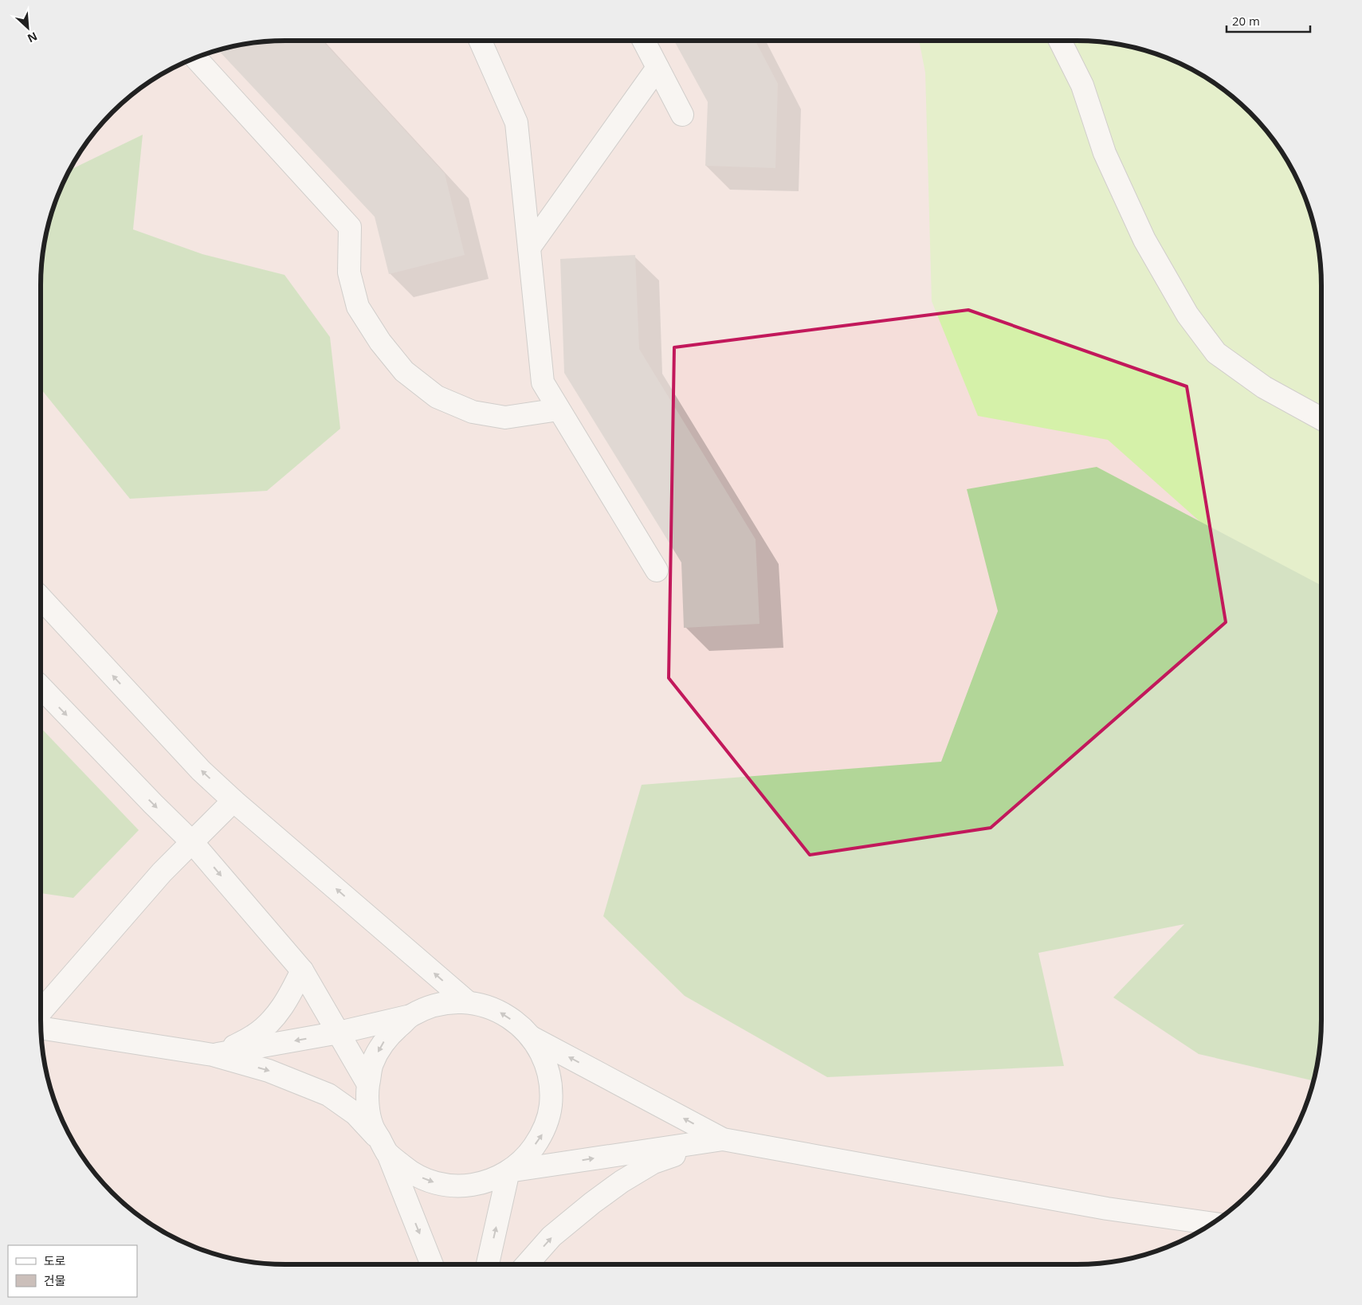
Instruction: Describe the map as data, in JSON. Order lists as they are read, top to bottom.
{
  "legend": ["도로", "건물"],
  "scale_bar": "20 m",
  "north": "bottom right"
}
